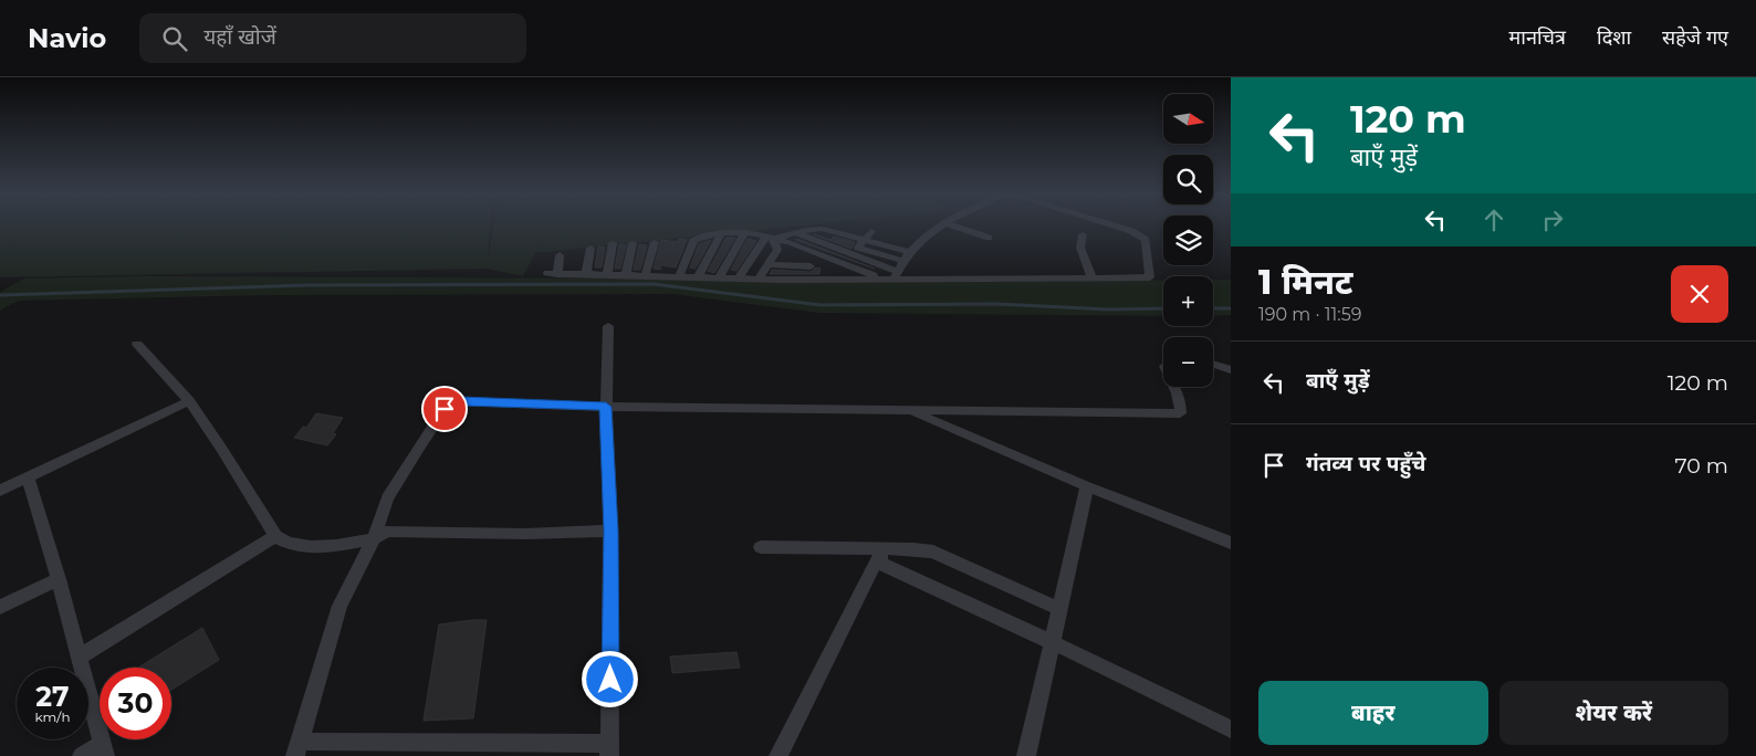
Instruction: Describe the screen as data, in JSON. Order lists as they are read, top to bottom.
{
  "north": "right",
  "page": {
    "header": "Navio",
    "search": "यहाँ खोजें",
    "nav": ["मानचित्र", "दिशा", "सहेजे गए"],
    "turn": ["120 m", "बाएँ मुड़ें"],
    "map_buttons": ["+", "−"],
    "heading": ["1 मिनट", "190 m · 11:59"],
    "list": [
      {
        "name": "बाएँ मुड़ें",
        "value": "120 m"
      },
      {
        "name": "गंतव्य पर पहुँचे",
        "value": "70 m"
      }
    ],
    "speed": "27 km/h",
    "limit": "30",
    "buttons": ["बाहर", "शेयर करें"]
  }
}
